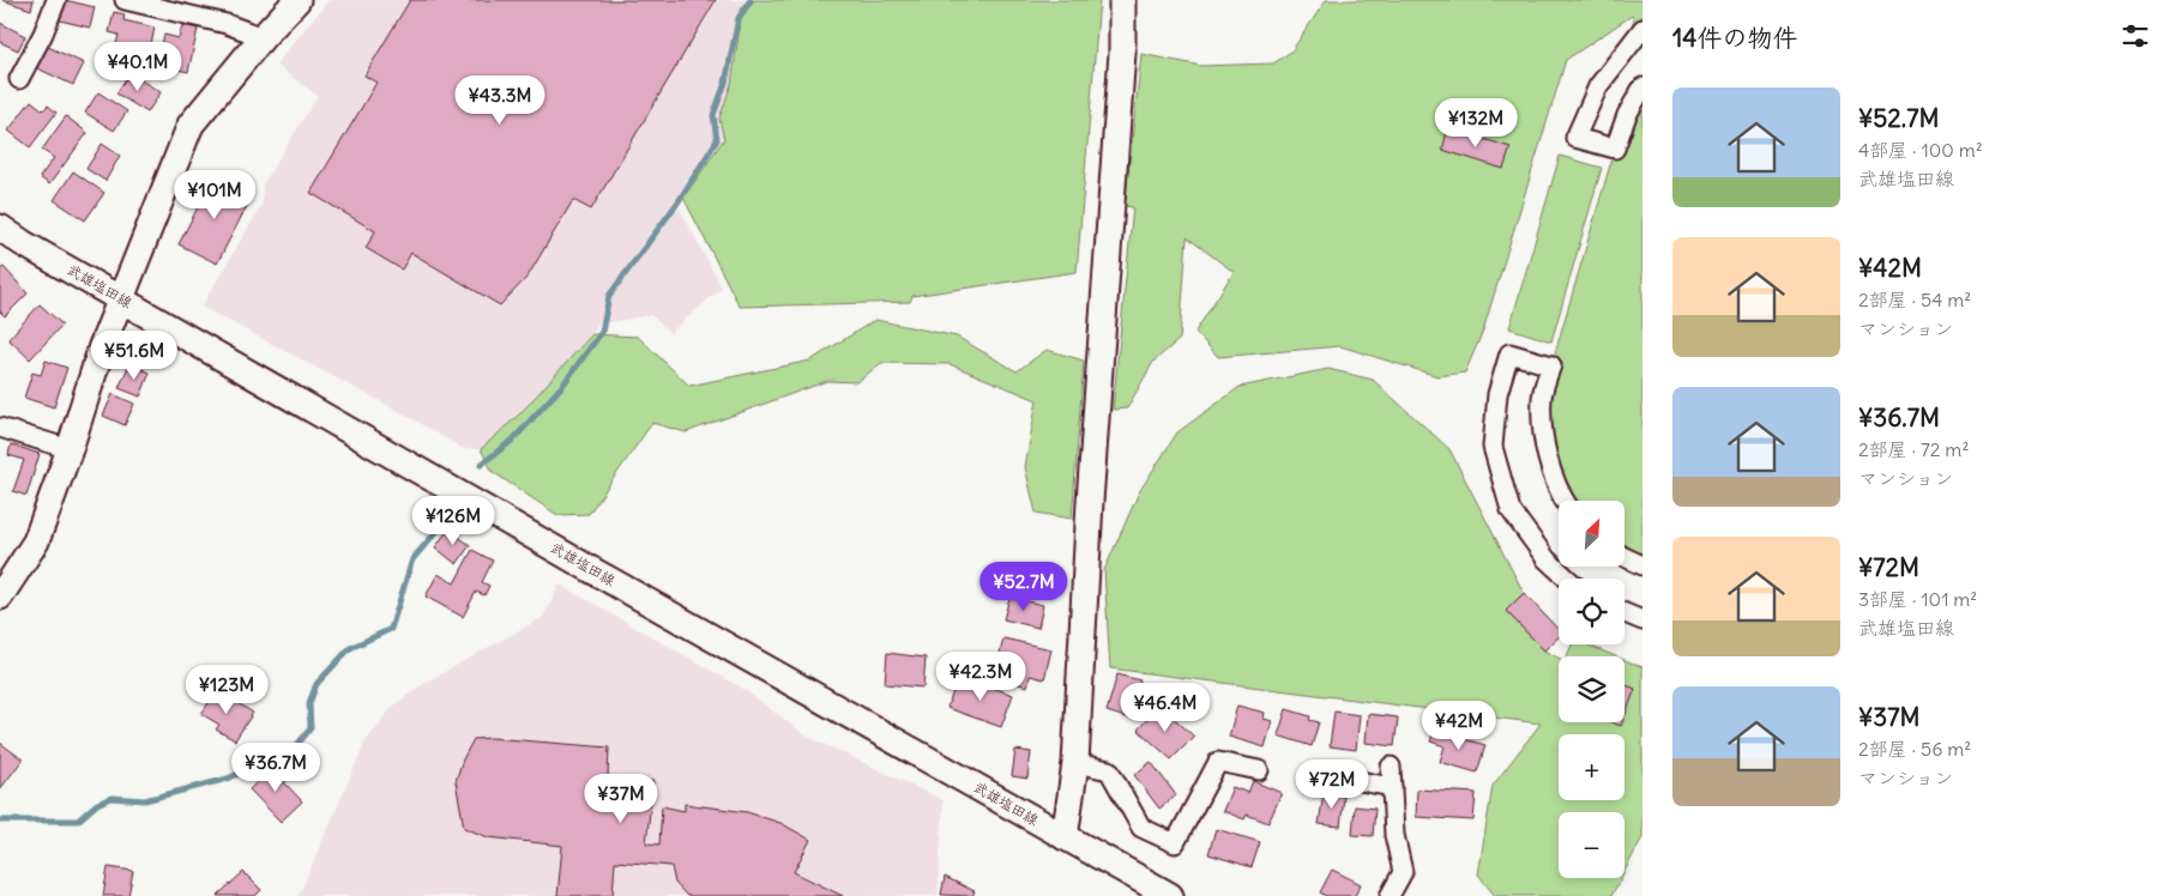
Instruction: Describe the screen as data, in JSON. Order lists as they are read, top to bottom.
{
  "streets": {
    "street": ["武雄塩田線"]
  },
  "north": "top right",
  "page": {
    "heading": "14件の物件",
    "price": [
      "¥40.1M",
      "¥43.3M",
      "¥132M",
      "¥101M",
      "¥51.6M",
      "¥126M",
      "¥52.7M",
      "¥42.3M",
      "¥123M",
      "¥46.4M",
      "¥42M",
      "¥36.7M",
      "¥72M",
      "¥37M"
    ],
    "list": [
      {
        "name": "¥52.7M",
        "note": "4部屋 · 100 m² · 武雄塩田線"
      },
      {
        "name": "¥42M",
        "note": "2部屋 · 54 m² · マンション"
      },
      {
        "name": "¥36.7M",
        "note": "2部屋 · 72 m² · マンション"
      },
      {
        "name": "¥72M",
        "note": "3部屋 · 101 m² · 武雄塩田線"
      },
      {
        "name": "¥37M",
        "note": "2部屋 · 56 m² · マンション"
      }
    ],
    "map_buttons": ["+", "−"]
  }
}
